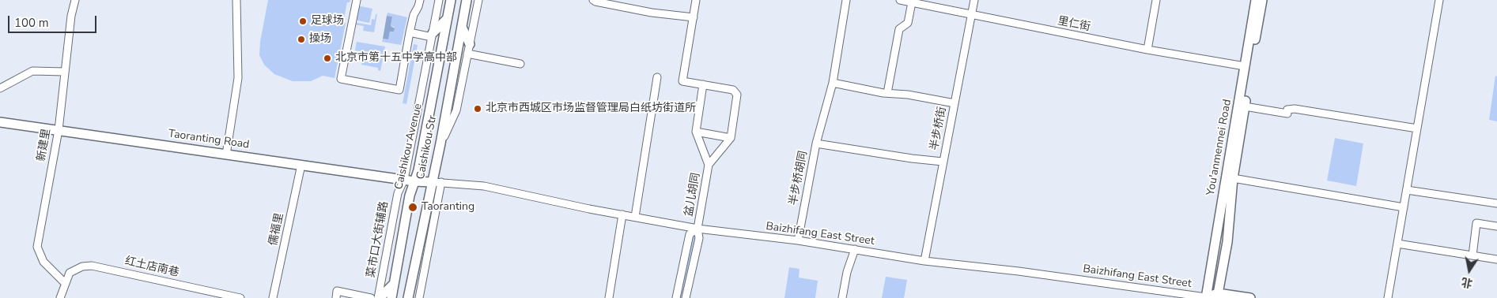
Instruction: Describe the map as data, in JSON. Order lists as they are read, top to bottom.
{
  "streets": {
    "main road": [
      "Taoranting Road",
      "Caishikou Avenue",
      "Caishikou Str",
      "You'anmennei Road"
    ],
    "street": [
      "里仁街",
      "半步桥街",
      "新建里",
      "半步桥胡同",
      "盆儿胡同",
      "儒福里",
      "Baizhifang East Street",
      "菜市口大街辅路",
      "红土店南巷"
    ]
  },
  "crossings": [
    ["里仁街", "半步桥街"],
    ["里仁街", "You'anmennei Road"],
    ["半步桥街", "Baizhifang East Street"],
    ["Taoranting Road", "新建里"],
    ["Taoranting Road", "Caishikou Avenue"],
    ["Taoranting Road", "Caishikou Str"],
    ["Taoranting Road", "儒福里"],
    ["Taoranting Road", "Baizhifang East Street"],
    ["Taoranting Road", "菜市口大街辅路"],
    ["新建里", "红土店南巷"],
    ["Caishikou Str", "Baizhifang East Street"],
    ["You'anmennei Road", "Baizhifang East Street"],
    ["半步桥胡同", "Baizhifang East Street"],
    ["盆儿胡同", "Baizhifang East Street"]
  ],
  "places": [
    "足球场",
    "操场",
    "北京市第十五中学高中部",
    "北京市西城区市场监督管理局白纸坊街道所",
    "Taoranting"
  ],
  "scale_bar": "100 m",
  "north": "bottom"
}
